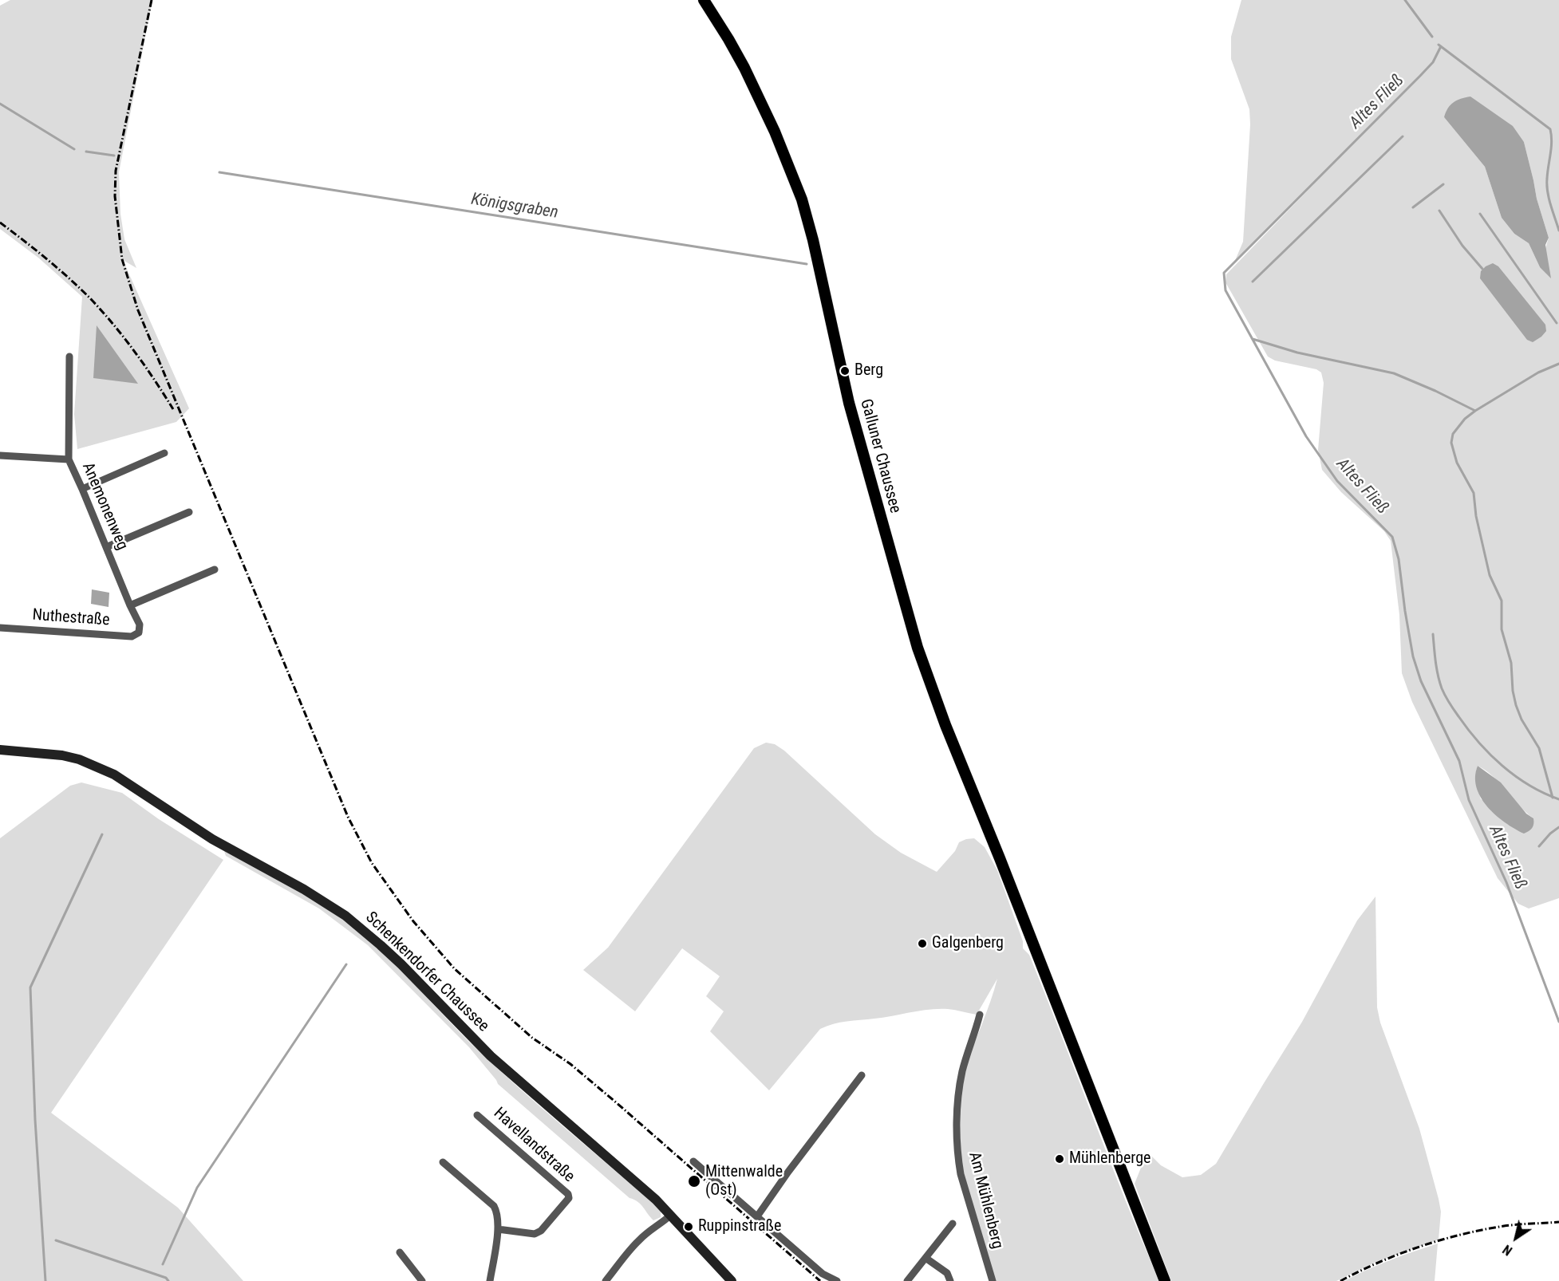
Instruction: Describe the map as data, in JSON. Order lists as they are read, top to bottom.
{
  "streets": {
    "main road": ["Galluner Chaussee", "Schenkendorfer Chaussee"],
    "street": [
      "Anemonenweg",
      "Nuthestraße",
      "Havellandstraße",
      "Am Mühlenberg"
    ]
  },
  "crossings": [
    ["Anemonenweg", "Nuthestraße"]
  ],
  "water": ["Altes Fließ", "Königsgraben"],
  "places": [
    "Berg",
    "Galgenberg",
    "Mühlenberge",
    "Mittenwalde (Ost)",
    "Ruppinstraße"
  ],
  "north": "bottom left"
}
